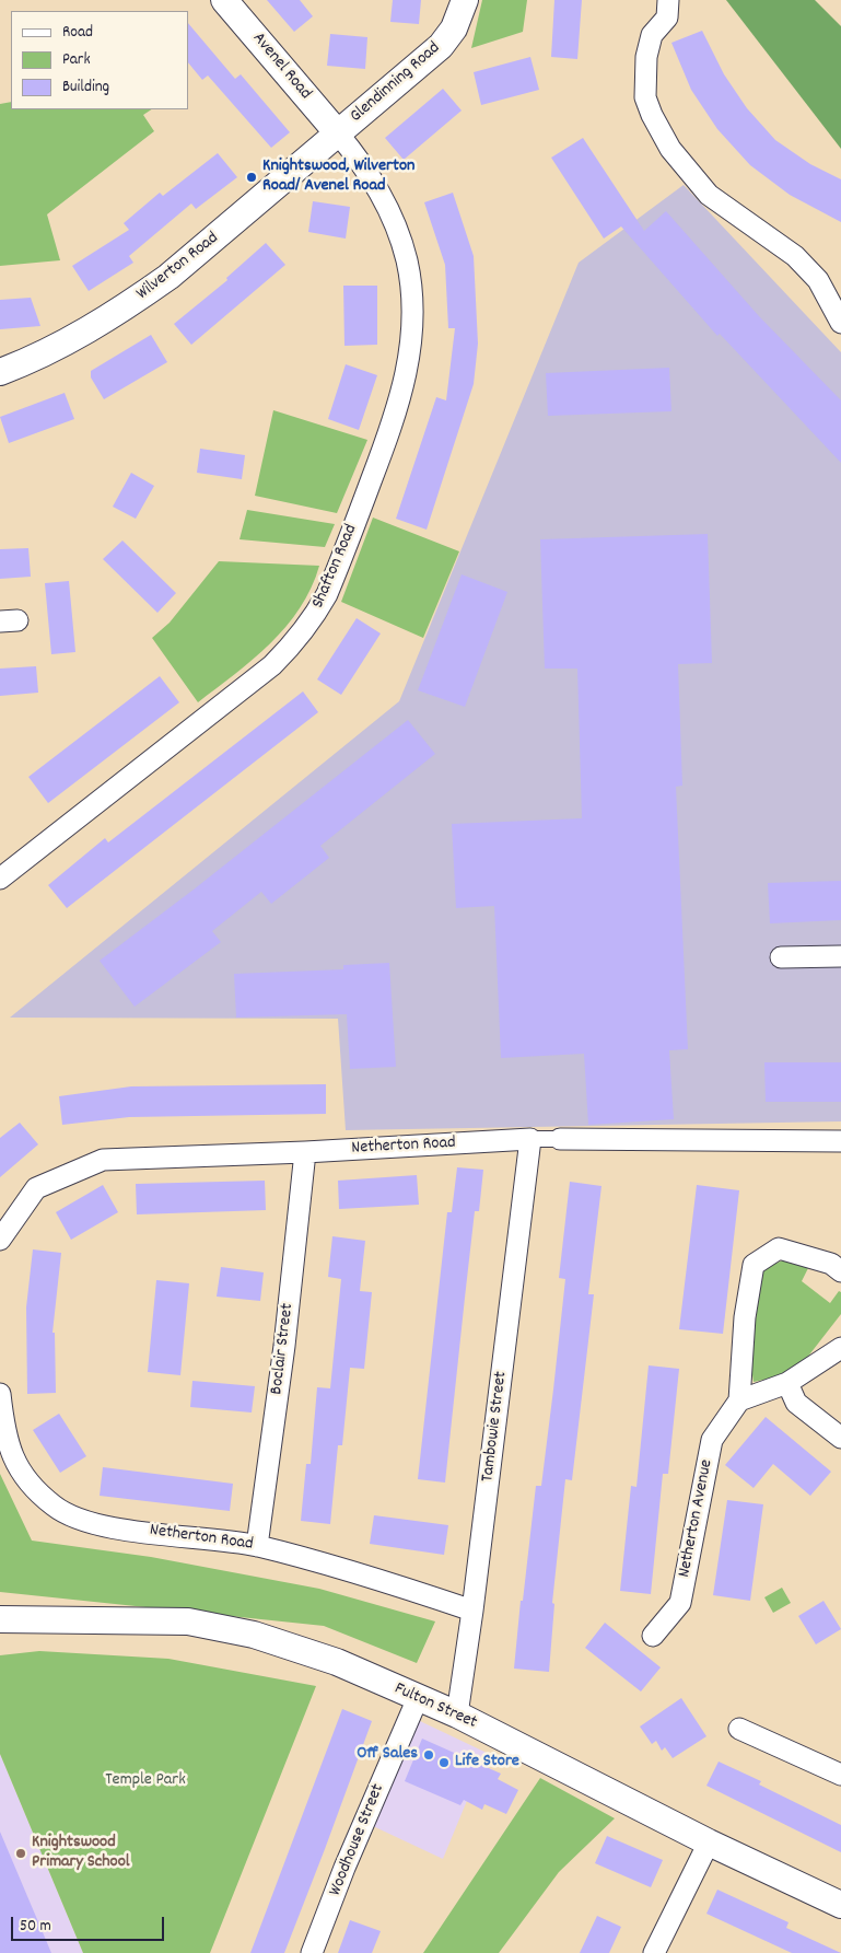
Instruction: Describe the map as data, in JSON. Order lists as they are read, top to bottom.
{
  "streets": {
    "street": [
      "Avenel Road",
      "Glendinning Road",
      "Wilverton Road",
      "Shafton Road",
      "Netherton Road",
      "Boclair Street",
      "Tambowie Street",
      "Netherton Avenue",
      "Fulton Street",
      "Woodhouse Street"
    ]
  },
  "crossings": [
    ["Avenel Road", "Glendinning Road"],
    ["Avenel Road", "Wilverton Road"],
    ["Avenel Road", "Shafton Road"],
    ["Glendinning Road", "Wilverton Road"],
    ["Glendinning Road", "Shafton Road"],
    ["Wilverton Road", "Shafton Road"],
    ["Netherton Road", "Boclair Street"],
    ["Netherton Road", "Tambowie Street"],
    ["Tambowie Street", "Fulton Street"],
    ["Fulton Street", "Woodhouse Street"]
  ],
  "parks": ["Temple Park"],
  "places": [
    "Knightswood, Wilverton Road/ Avenel Road",
    "Off Sales",
    "Life Store",
    "Knightswood Primary School"
  ],
  "legend": ["Road", "Park", "Building"],
  "scale_bar": "50 m"
}
